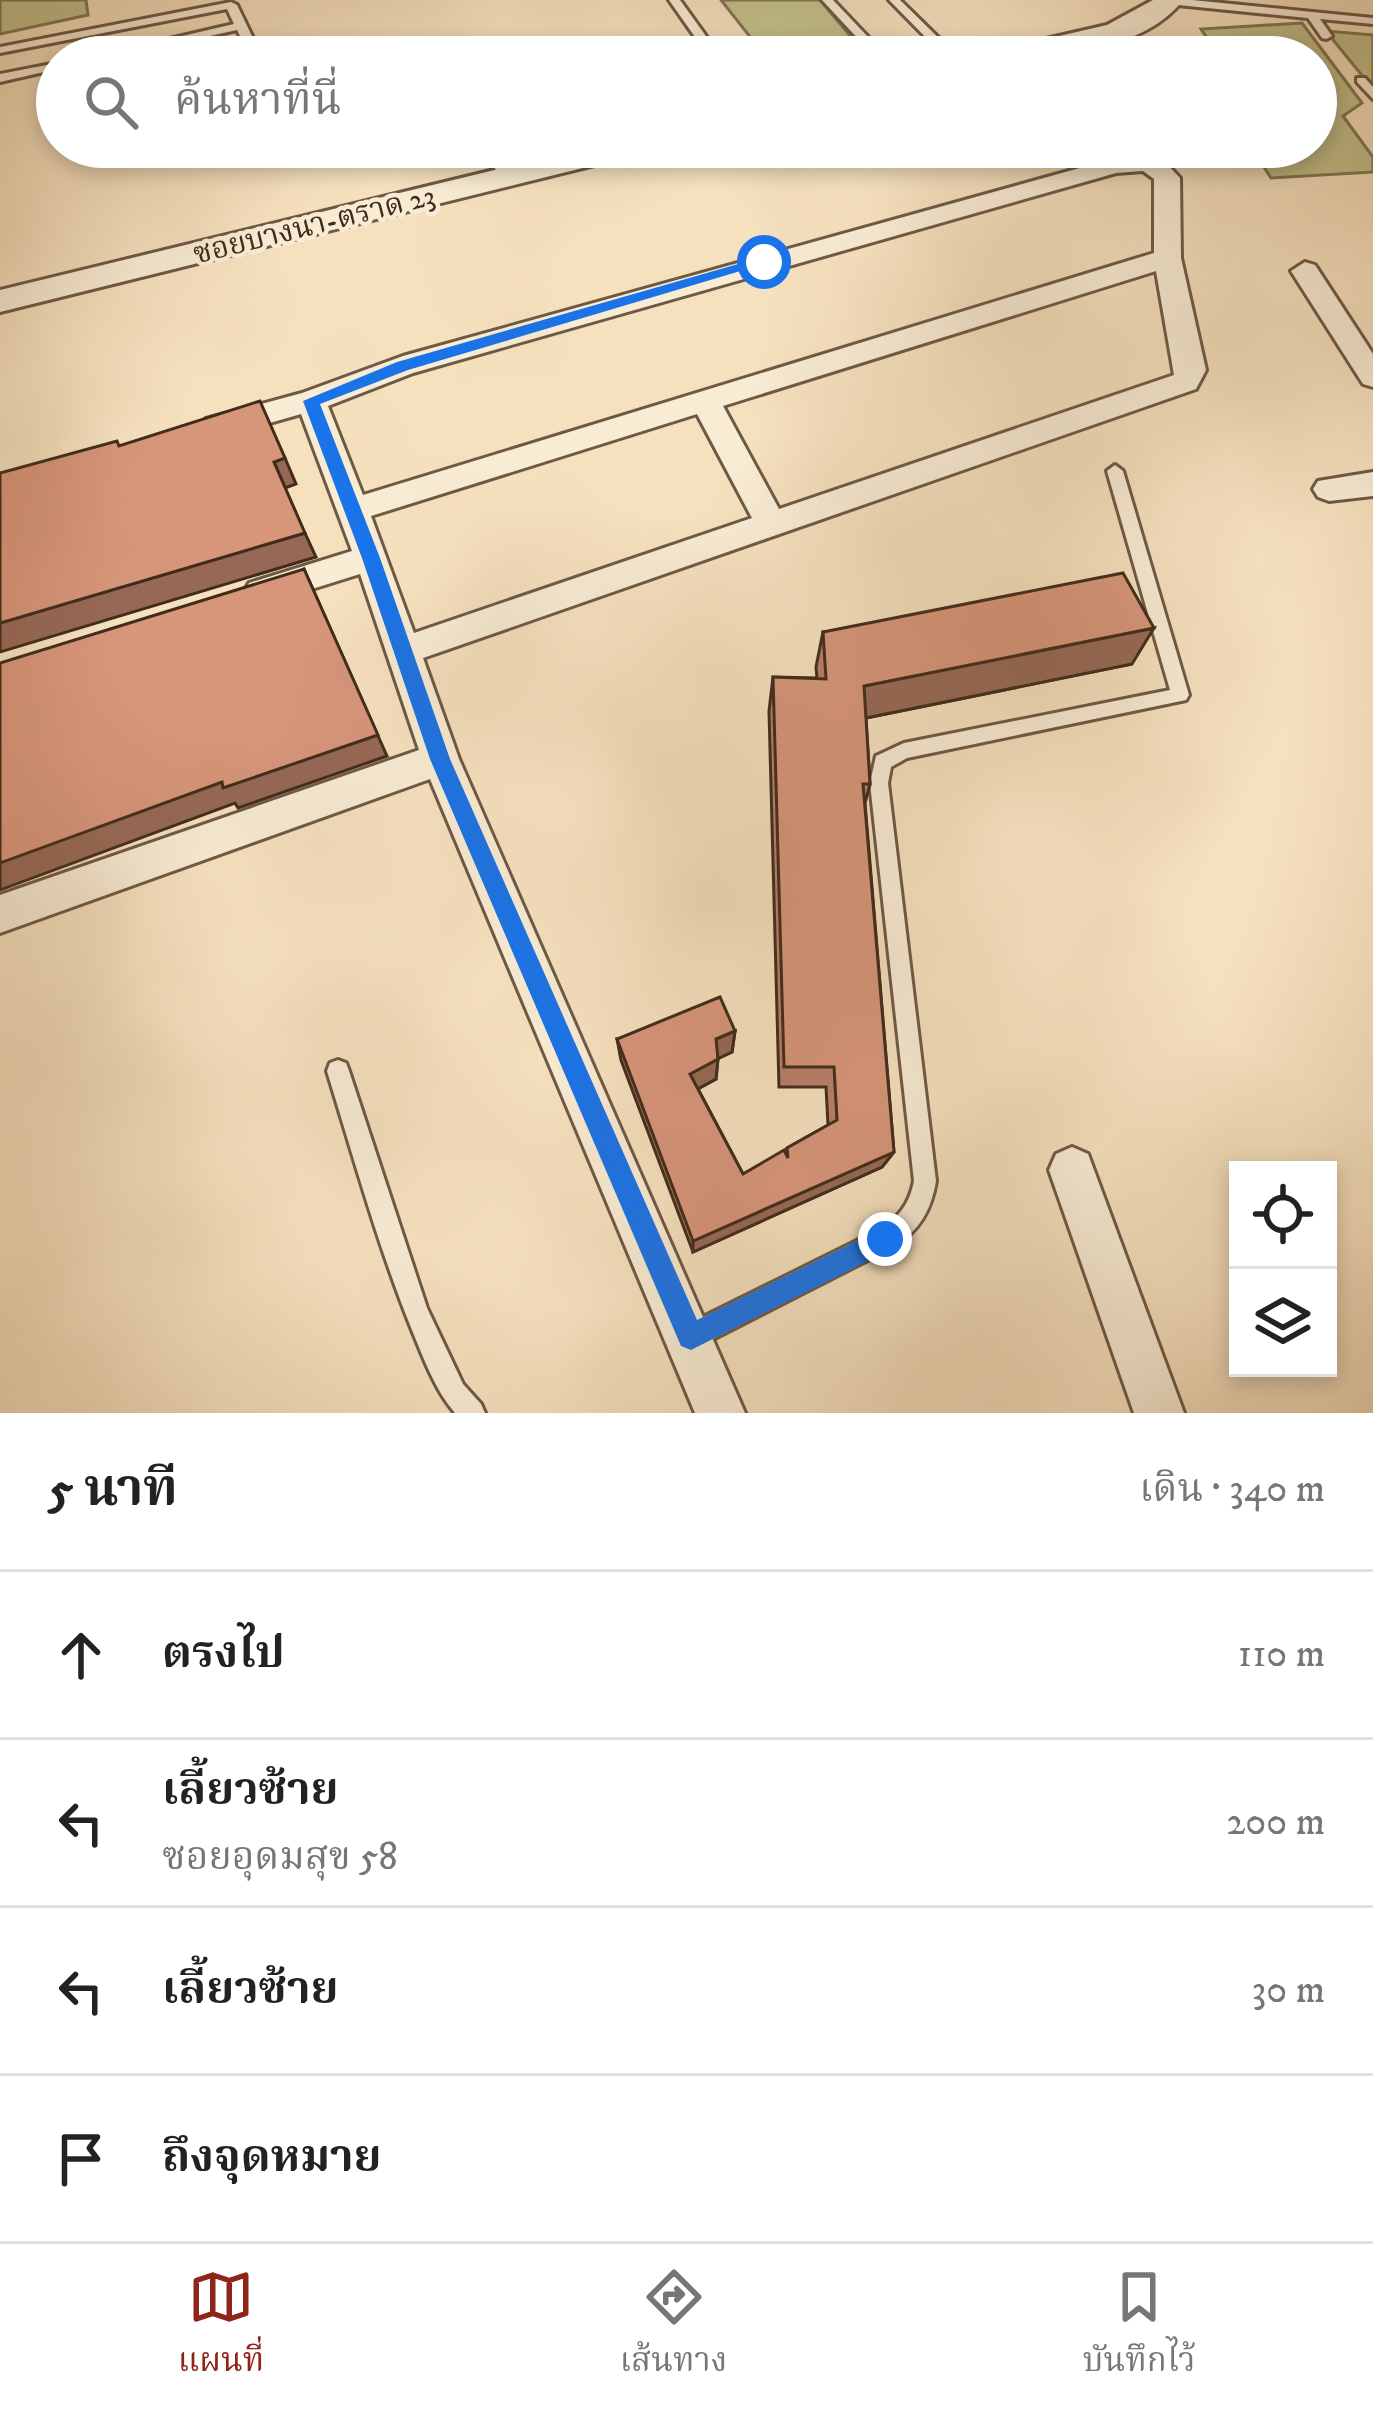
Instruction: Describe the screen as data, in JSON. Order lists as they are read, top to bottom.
{
  "streets": {
    "street": ["ซอยบางนา-ตราด 23"]
  },
  "page": {
    "search": "ค้นหาที่นี่",
    "heading": ["5 นาที", "เดิน · 340 m"],
    "list": [
      ["ตรงไป", "110 m"],
      ["เลี้ยวซ้าย", "ซอยอุดมสุข 58", "200 m"],
      ["เลี้ยวซ้าย", "30 m"],
      "ถึงจุดหมาย"
    ],
    "nav": ["แผนที่", "เส้นทาง", "บันทึกไว้"]
  }
}
